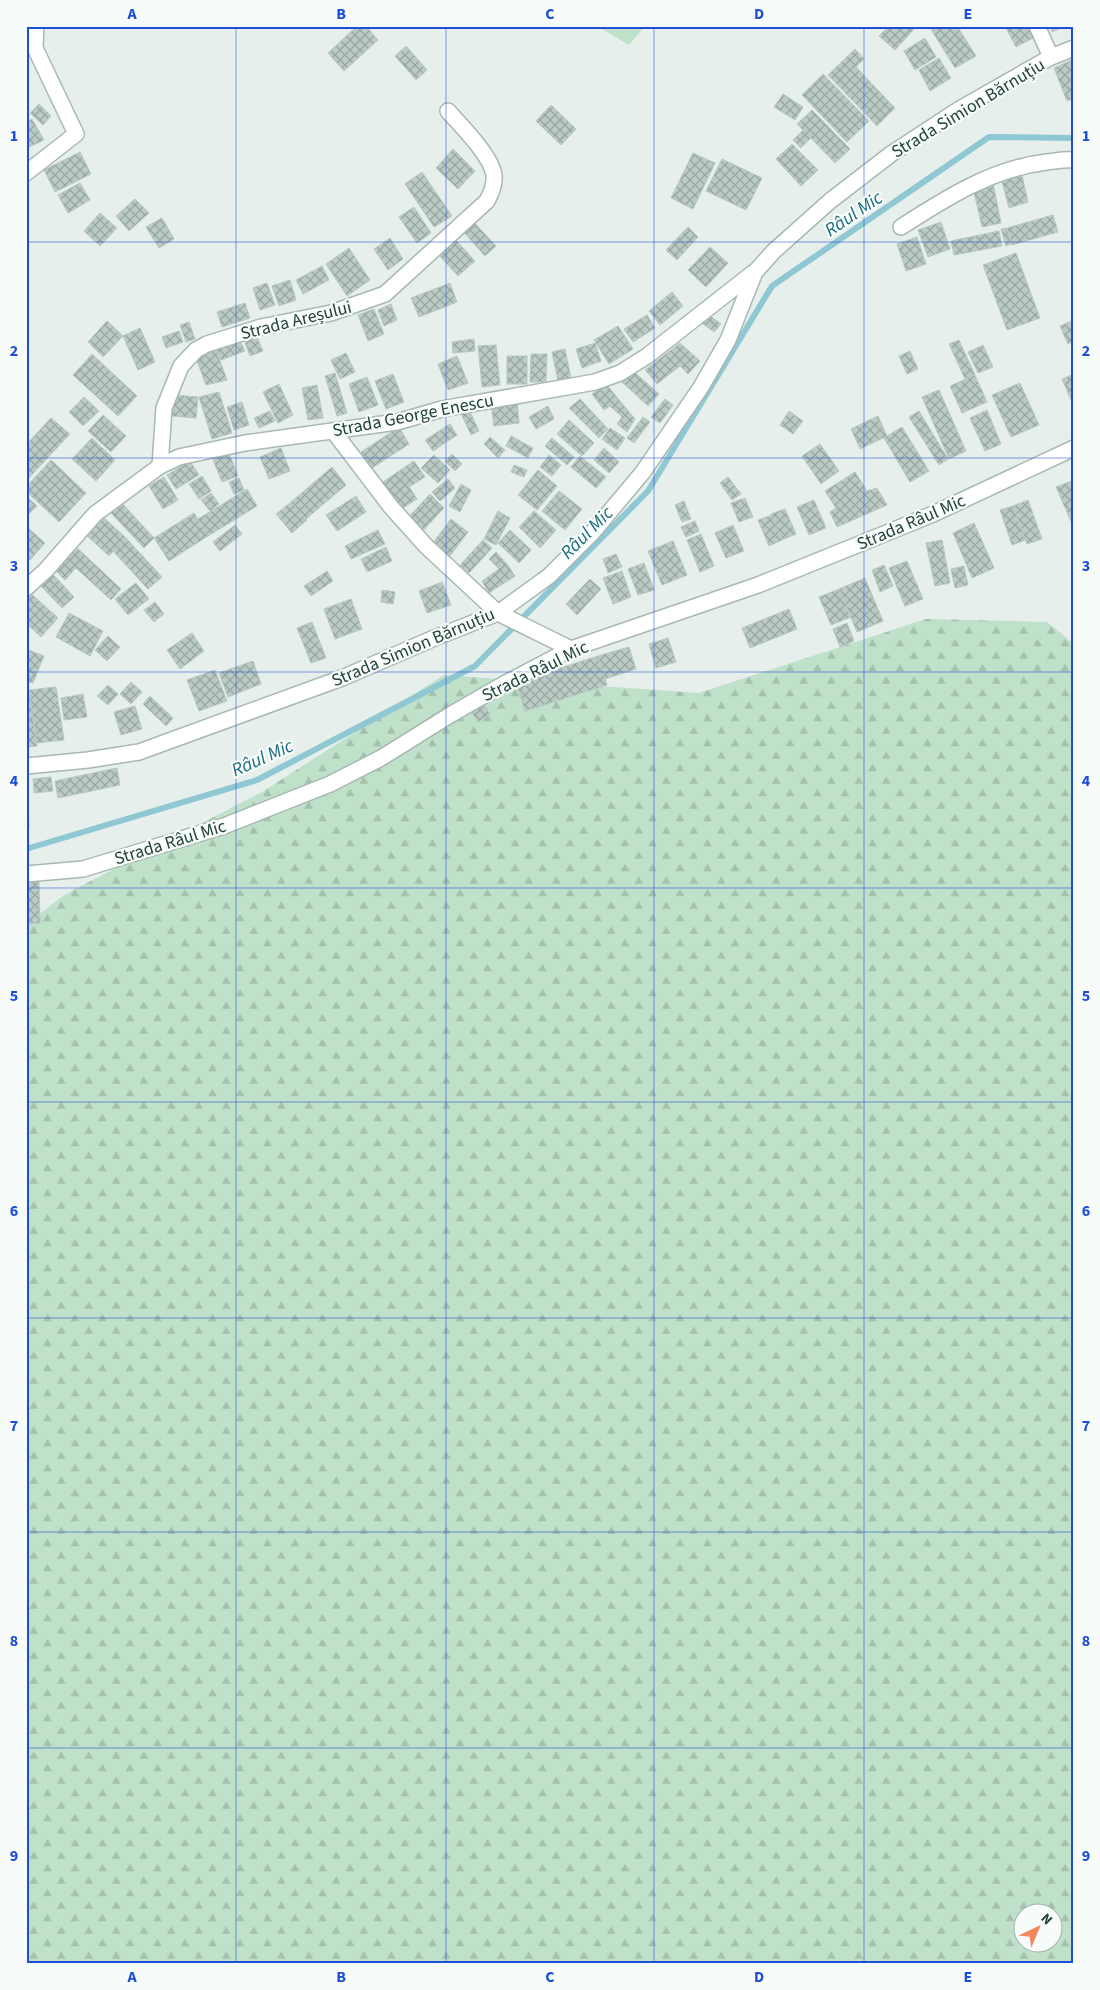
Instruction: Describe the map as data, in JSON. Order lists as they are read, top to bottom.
{
  "streets": {
    "street": [
      "Strada Simion Bărnuțiu",
      "Strada Areșului",
      "Strada George Enescu",
      "Strada Râul Mic"
    ]
  },
  "crossings": [
    ["Strada Simion Bărnuțiu", "Strada George Enescu"],
    ["Strada Areșului", "Strada George Enescu"]
  ],
  "water": ["Râul Mic"],
  "north": "top right",
  "grid": {
    "columns": [
      "A",
      "B",
      "C",
      "D",
      "E"
    ],
    "rows": [
      "1",
      "2",
      "3",
      "4",
      "5",
      "6",
      "7",
      "8",
      "9"
    ]
  }
}
